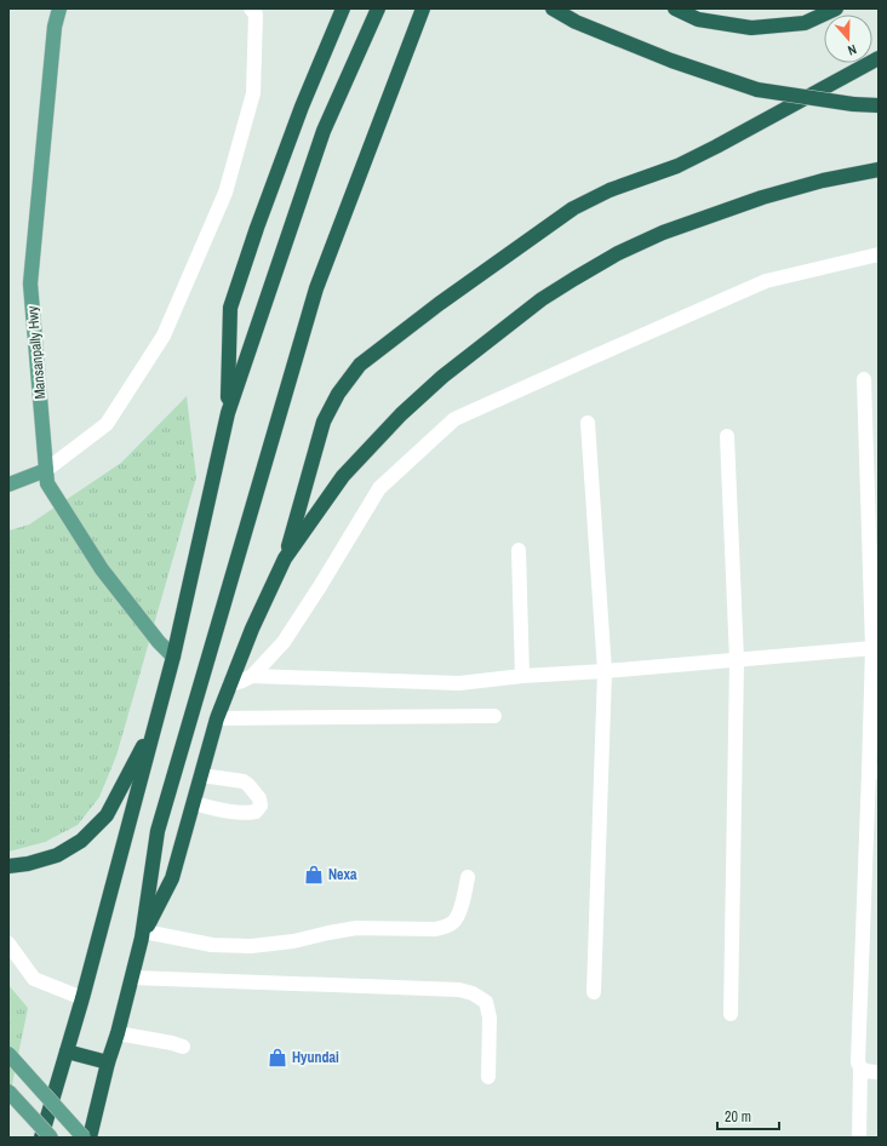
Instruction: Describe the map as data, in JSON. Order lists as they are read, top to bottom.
{
  "streets": {
    "main road": ["Mansanpally Hwy"]
  },
  "places": {
    "shop": ["Nexa", "Hyundai"]
  },
  "scale_bar": "20 m",
  "north": "bottom"
}
